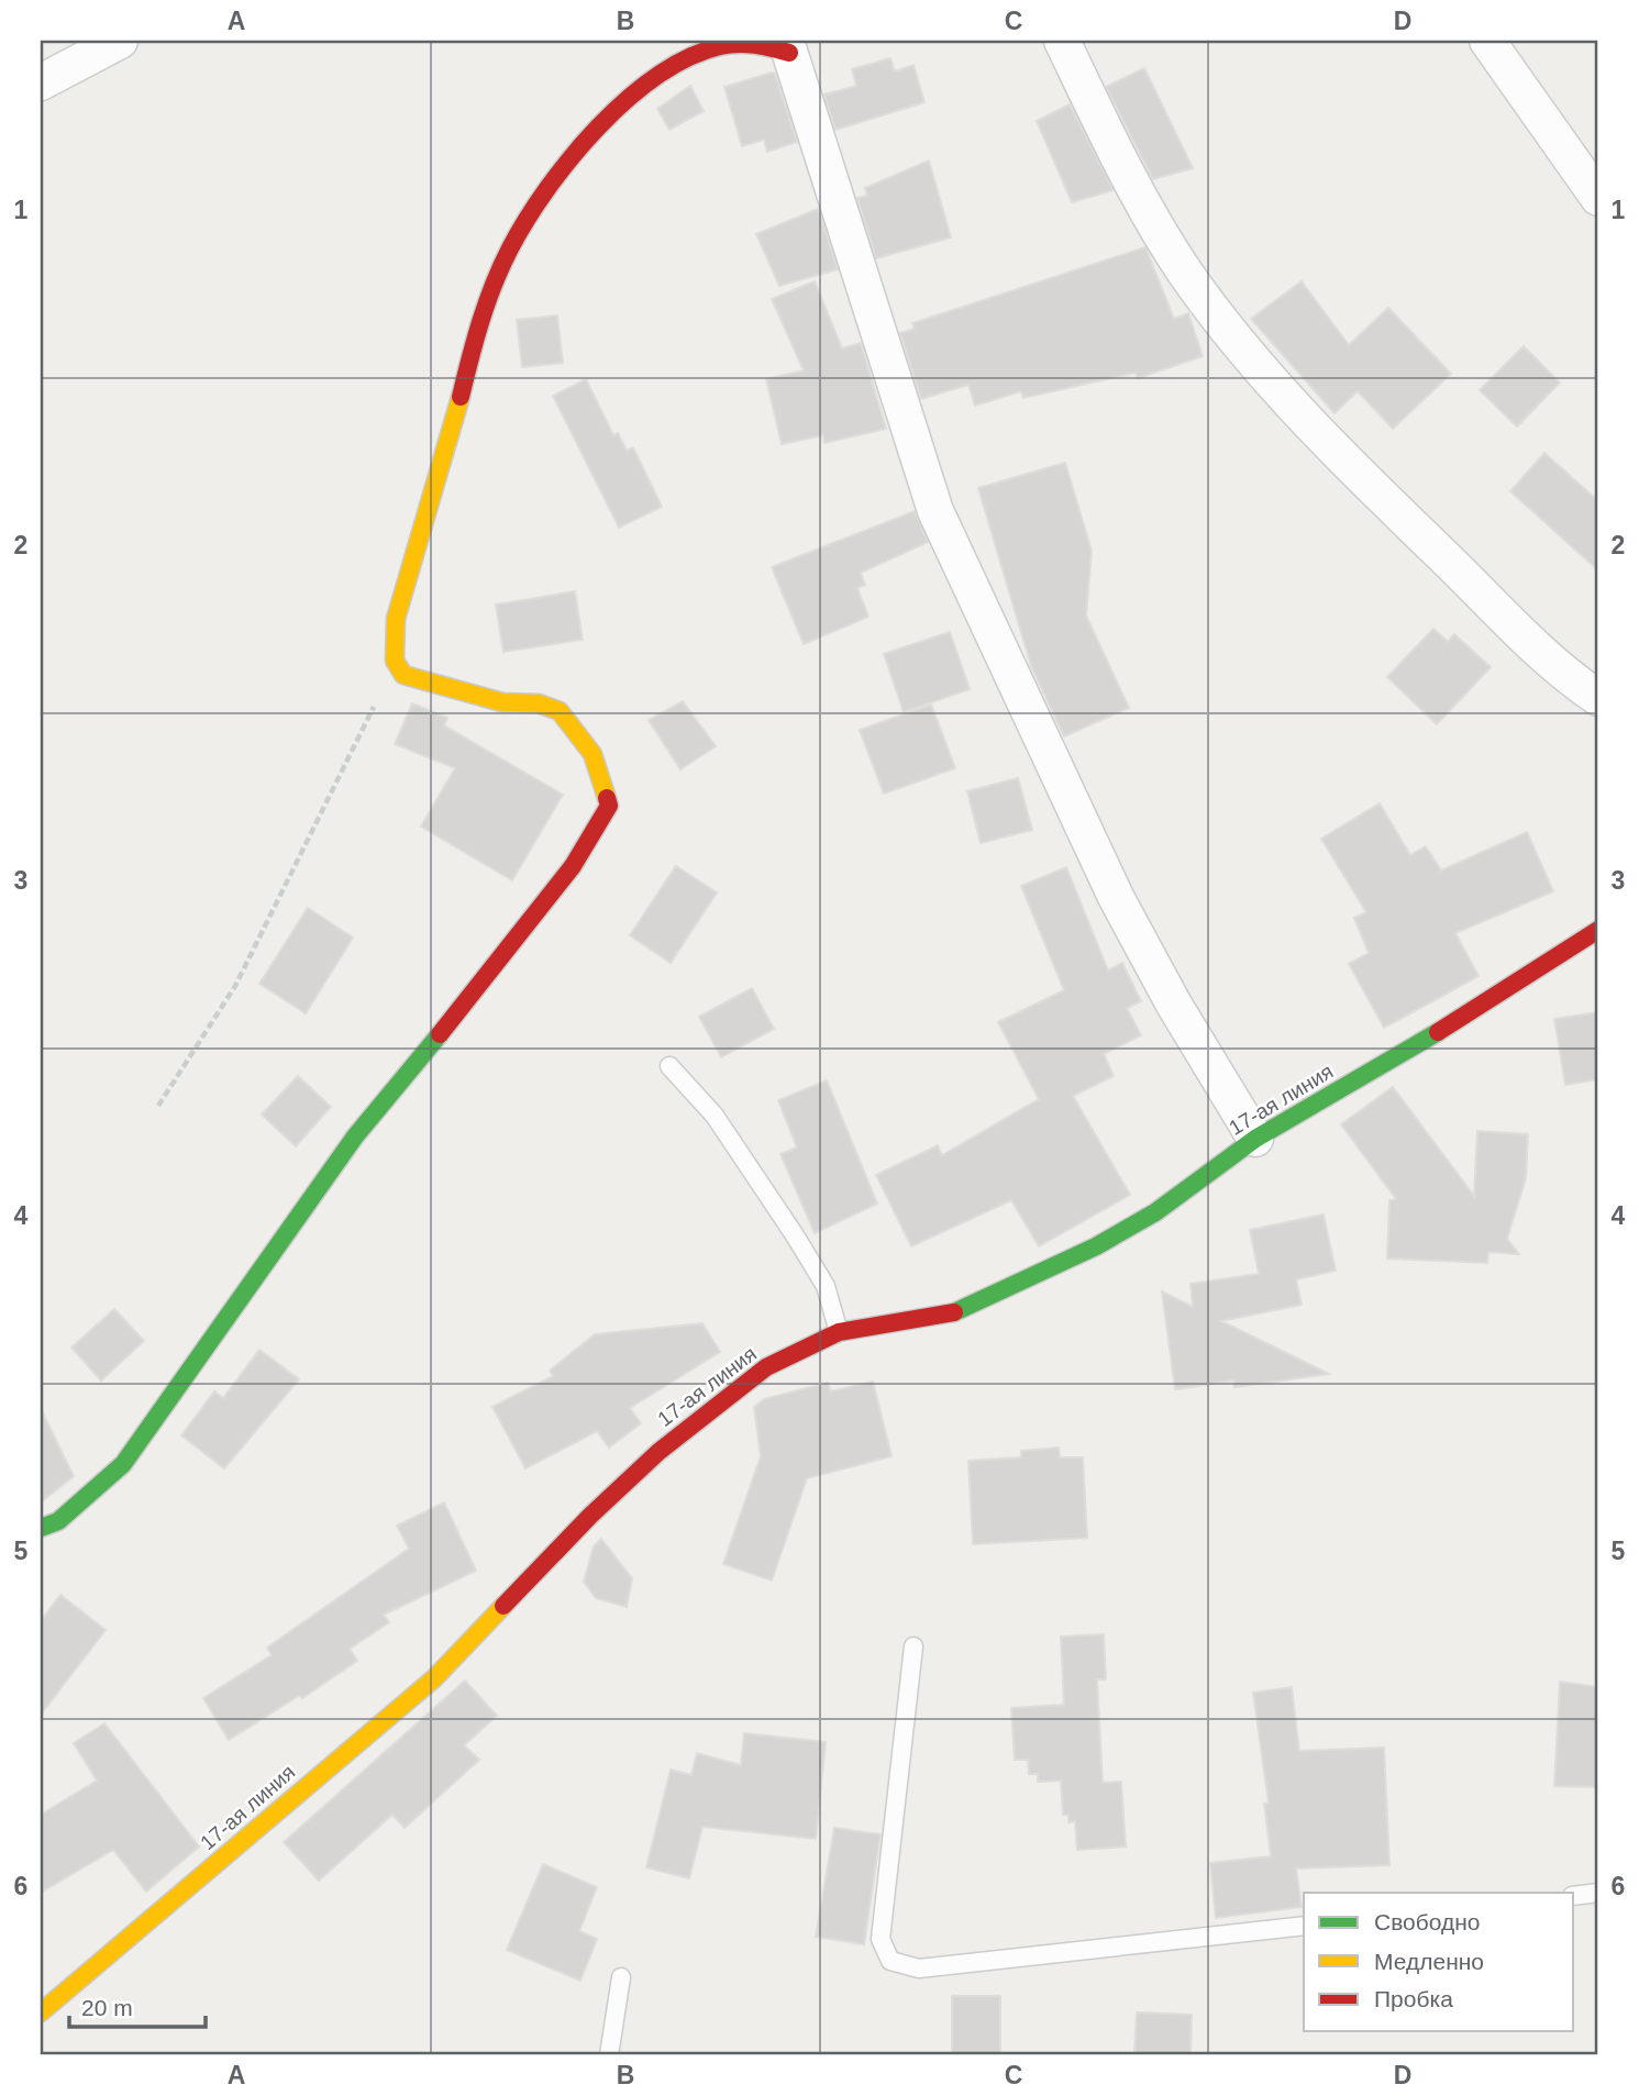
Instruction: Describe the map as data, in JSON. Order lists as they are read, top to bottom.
{
  "streets": {
    "street": ["17-ая линия"]
  },
  "legend": ["Свободно", "Медленно", "Пробка"],
  "scale_bar": "20 m",
  "grid": {
    "columns": [
      "A",
      "B",
      "C",
      "D"
    ],
    "rows": [
      "1",
      "2",
      "3",
      "4",
      "5",
      "6"
    ]
  }
}
